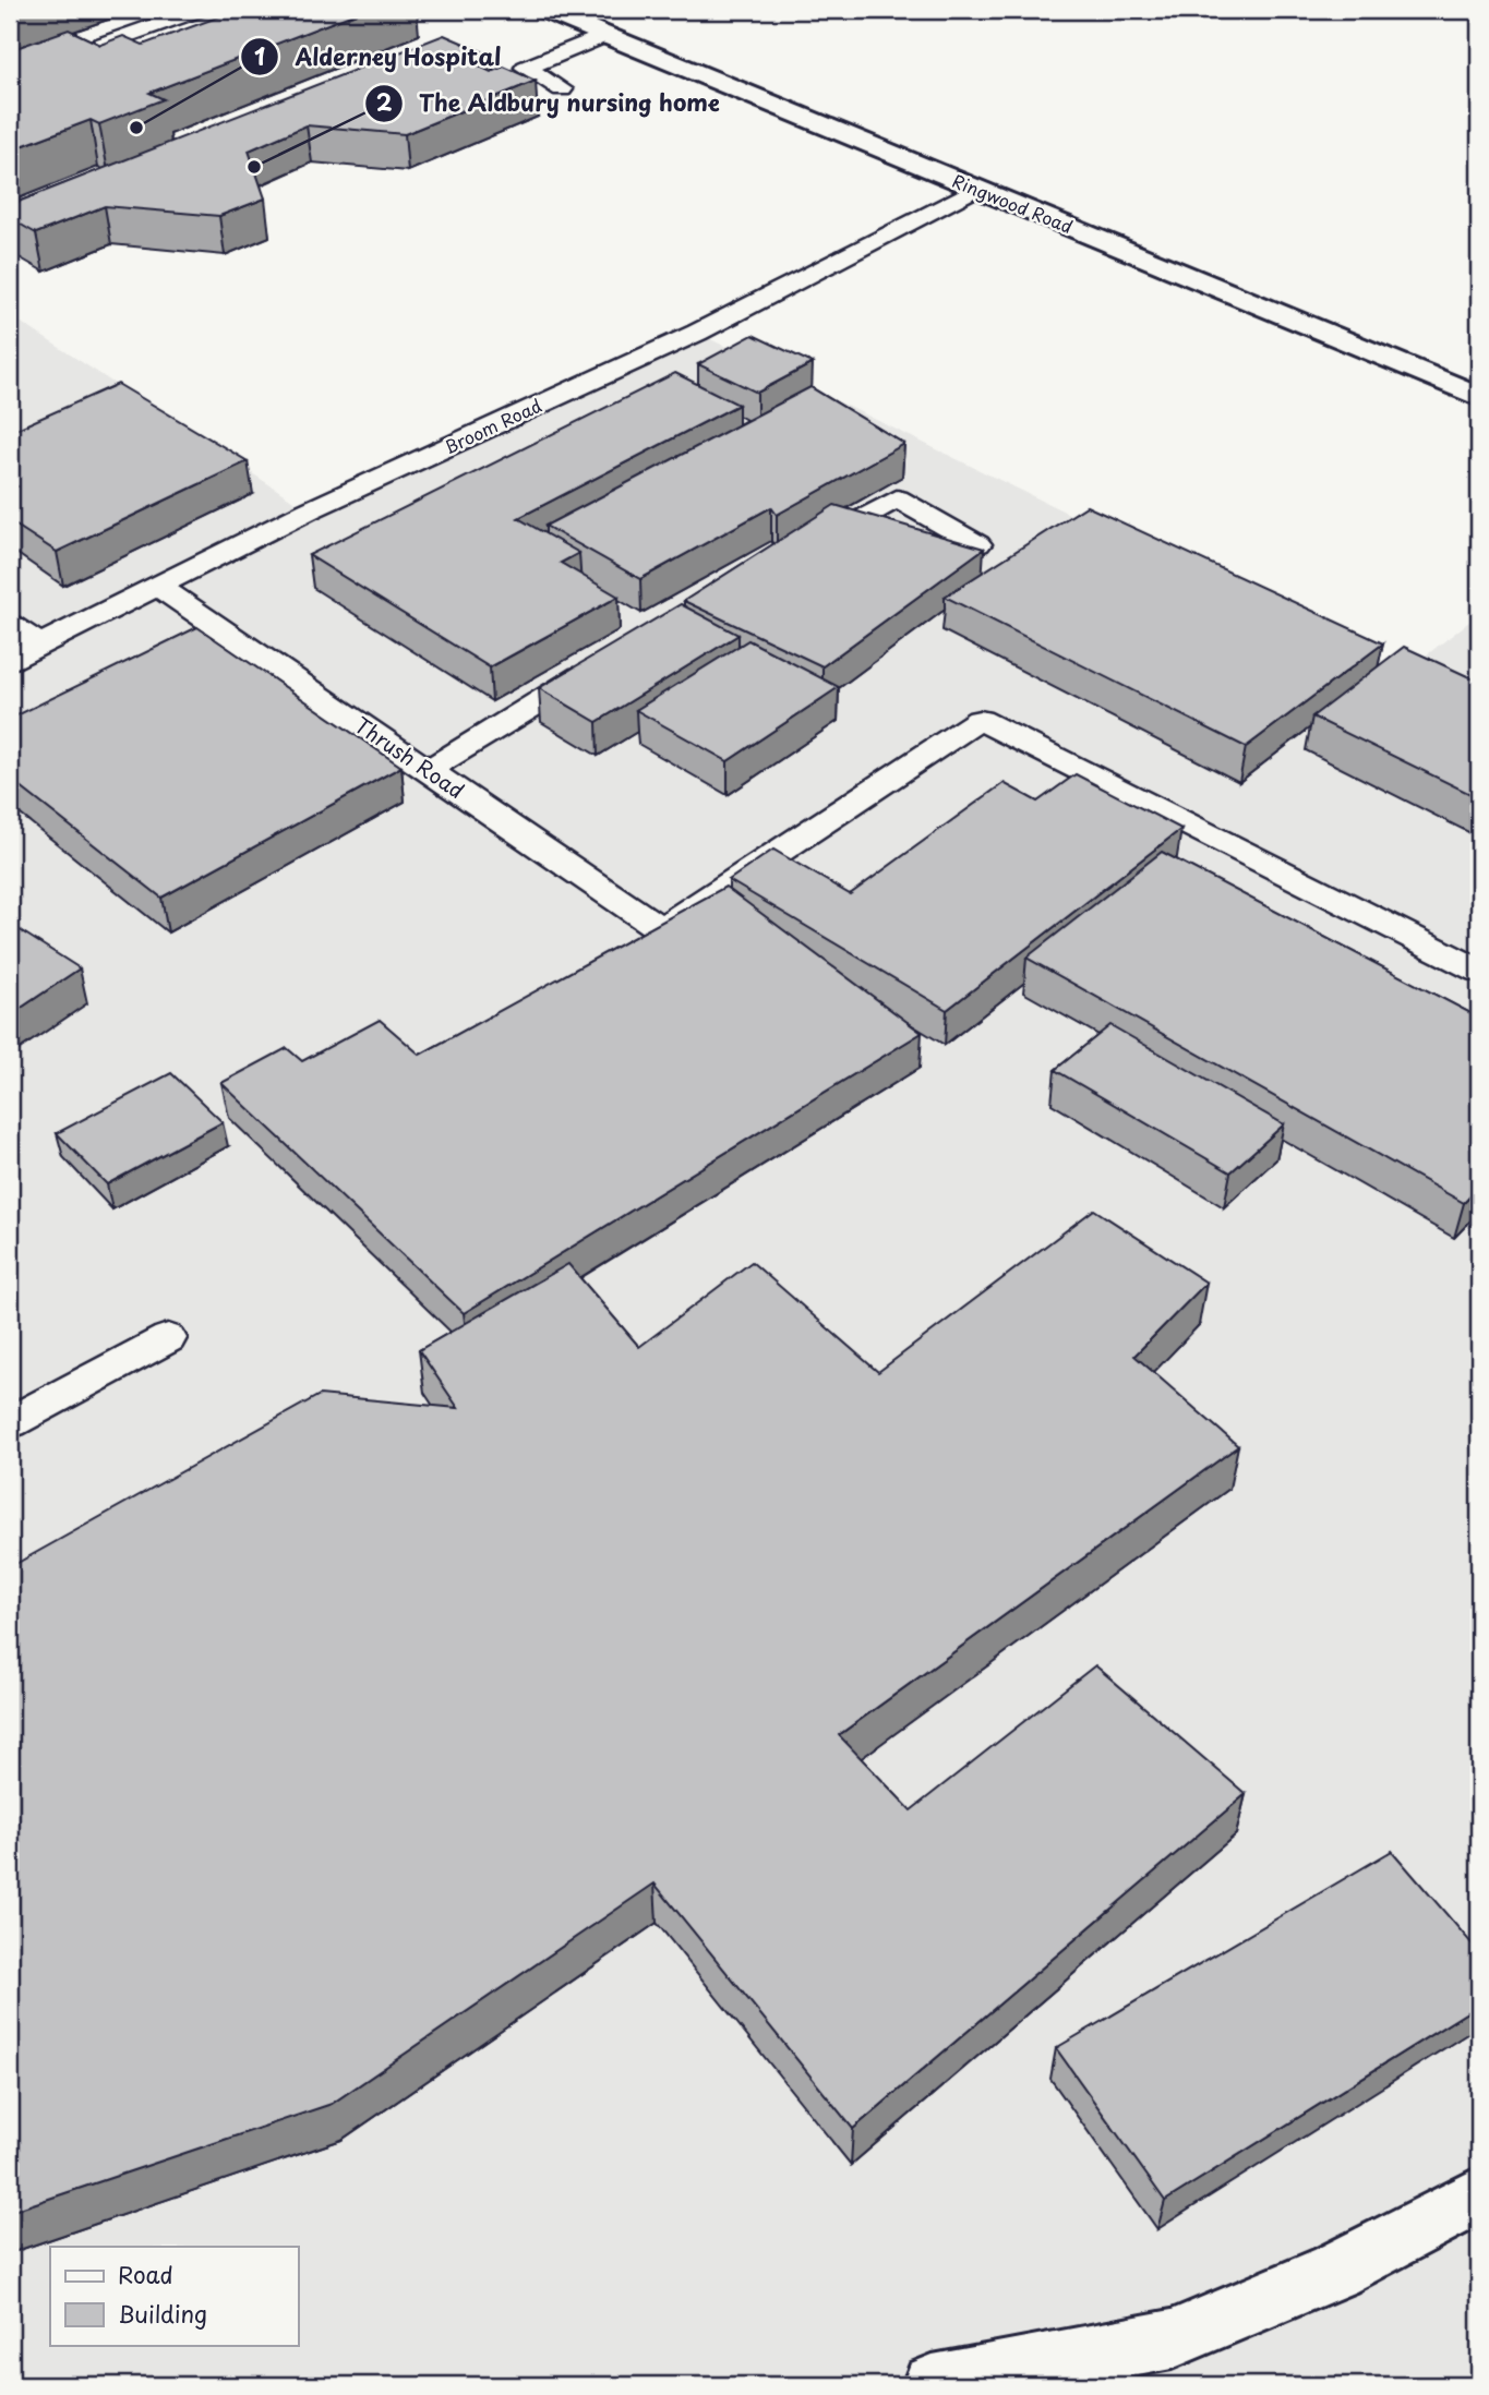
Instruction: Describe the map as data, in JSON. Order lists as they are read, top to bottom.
{
  "streets": {
    "main road": ["Ringwood Road"],
    "lane": ["Broom Road", "Thrush Road"]
  },
  "crossings": [
    ["Ringwood Road", "Broom Road"],
    ["Broom Road", "Thrush Road"]
  ],
  "places": ["Alderney Hospital", "The Aldbury nursing home"],
  "legend": ["Road", "Building"]
}
